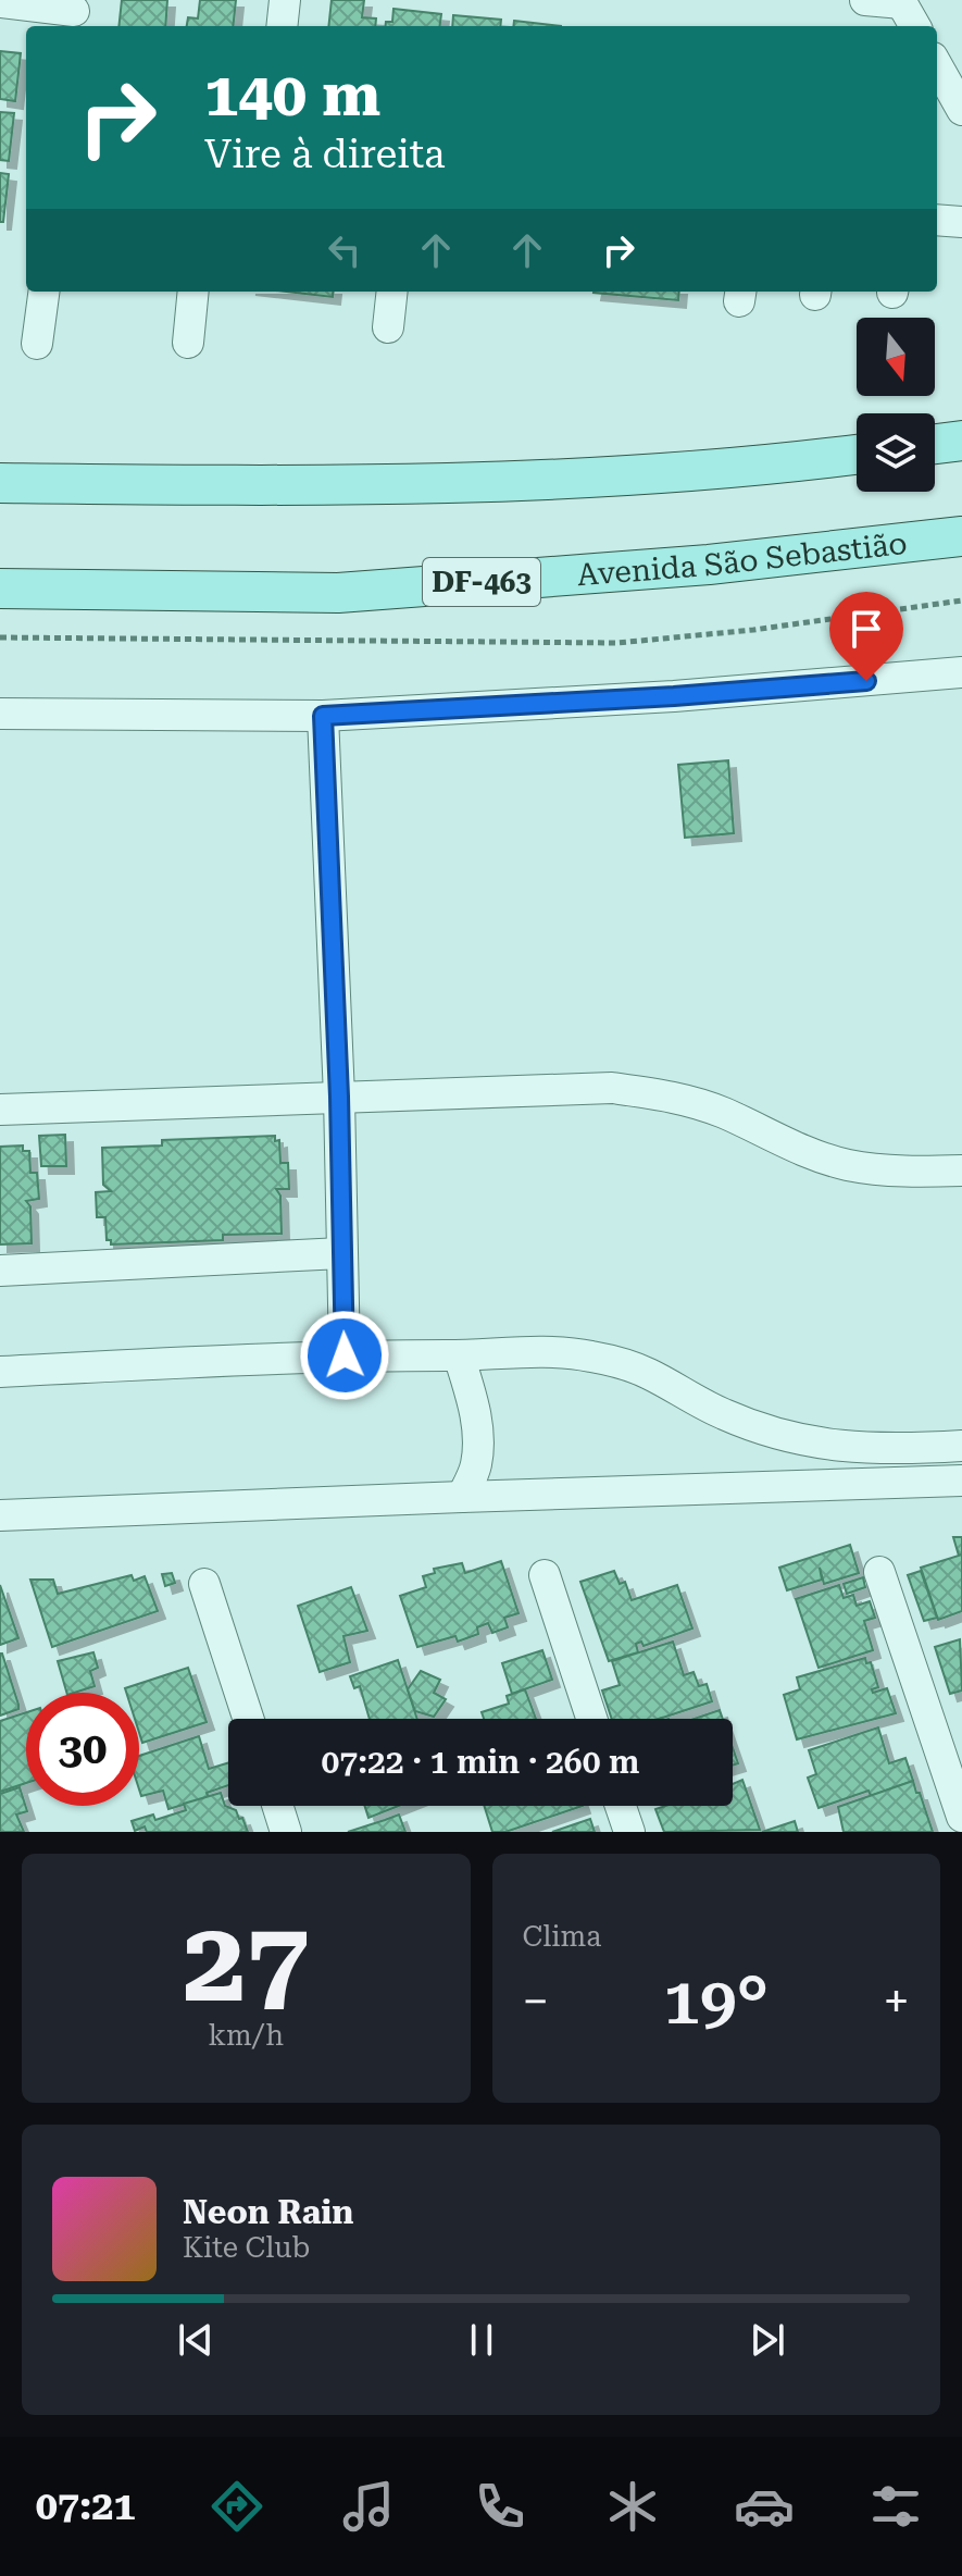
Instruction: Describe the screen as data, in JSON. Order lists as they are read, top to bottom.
{
  "streets": {
    "main road": ["Avenida São Sebastião", "DF-463"]
  },
  "north": "bottom",
  "page": {
    "turn": ["140 m", "Vire à direita"],
    "limit": "30",
    "trip": "07:22 · 1 min · 260 m",
    "tile": [
      ["27", "km/h"],
      "Clima"
    ],
    "heat": ["−", "19°", "+"],
    "song": ["Neon Rain", "Kite Club"],
    "tabs": "07:21"
  }
}
